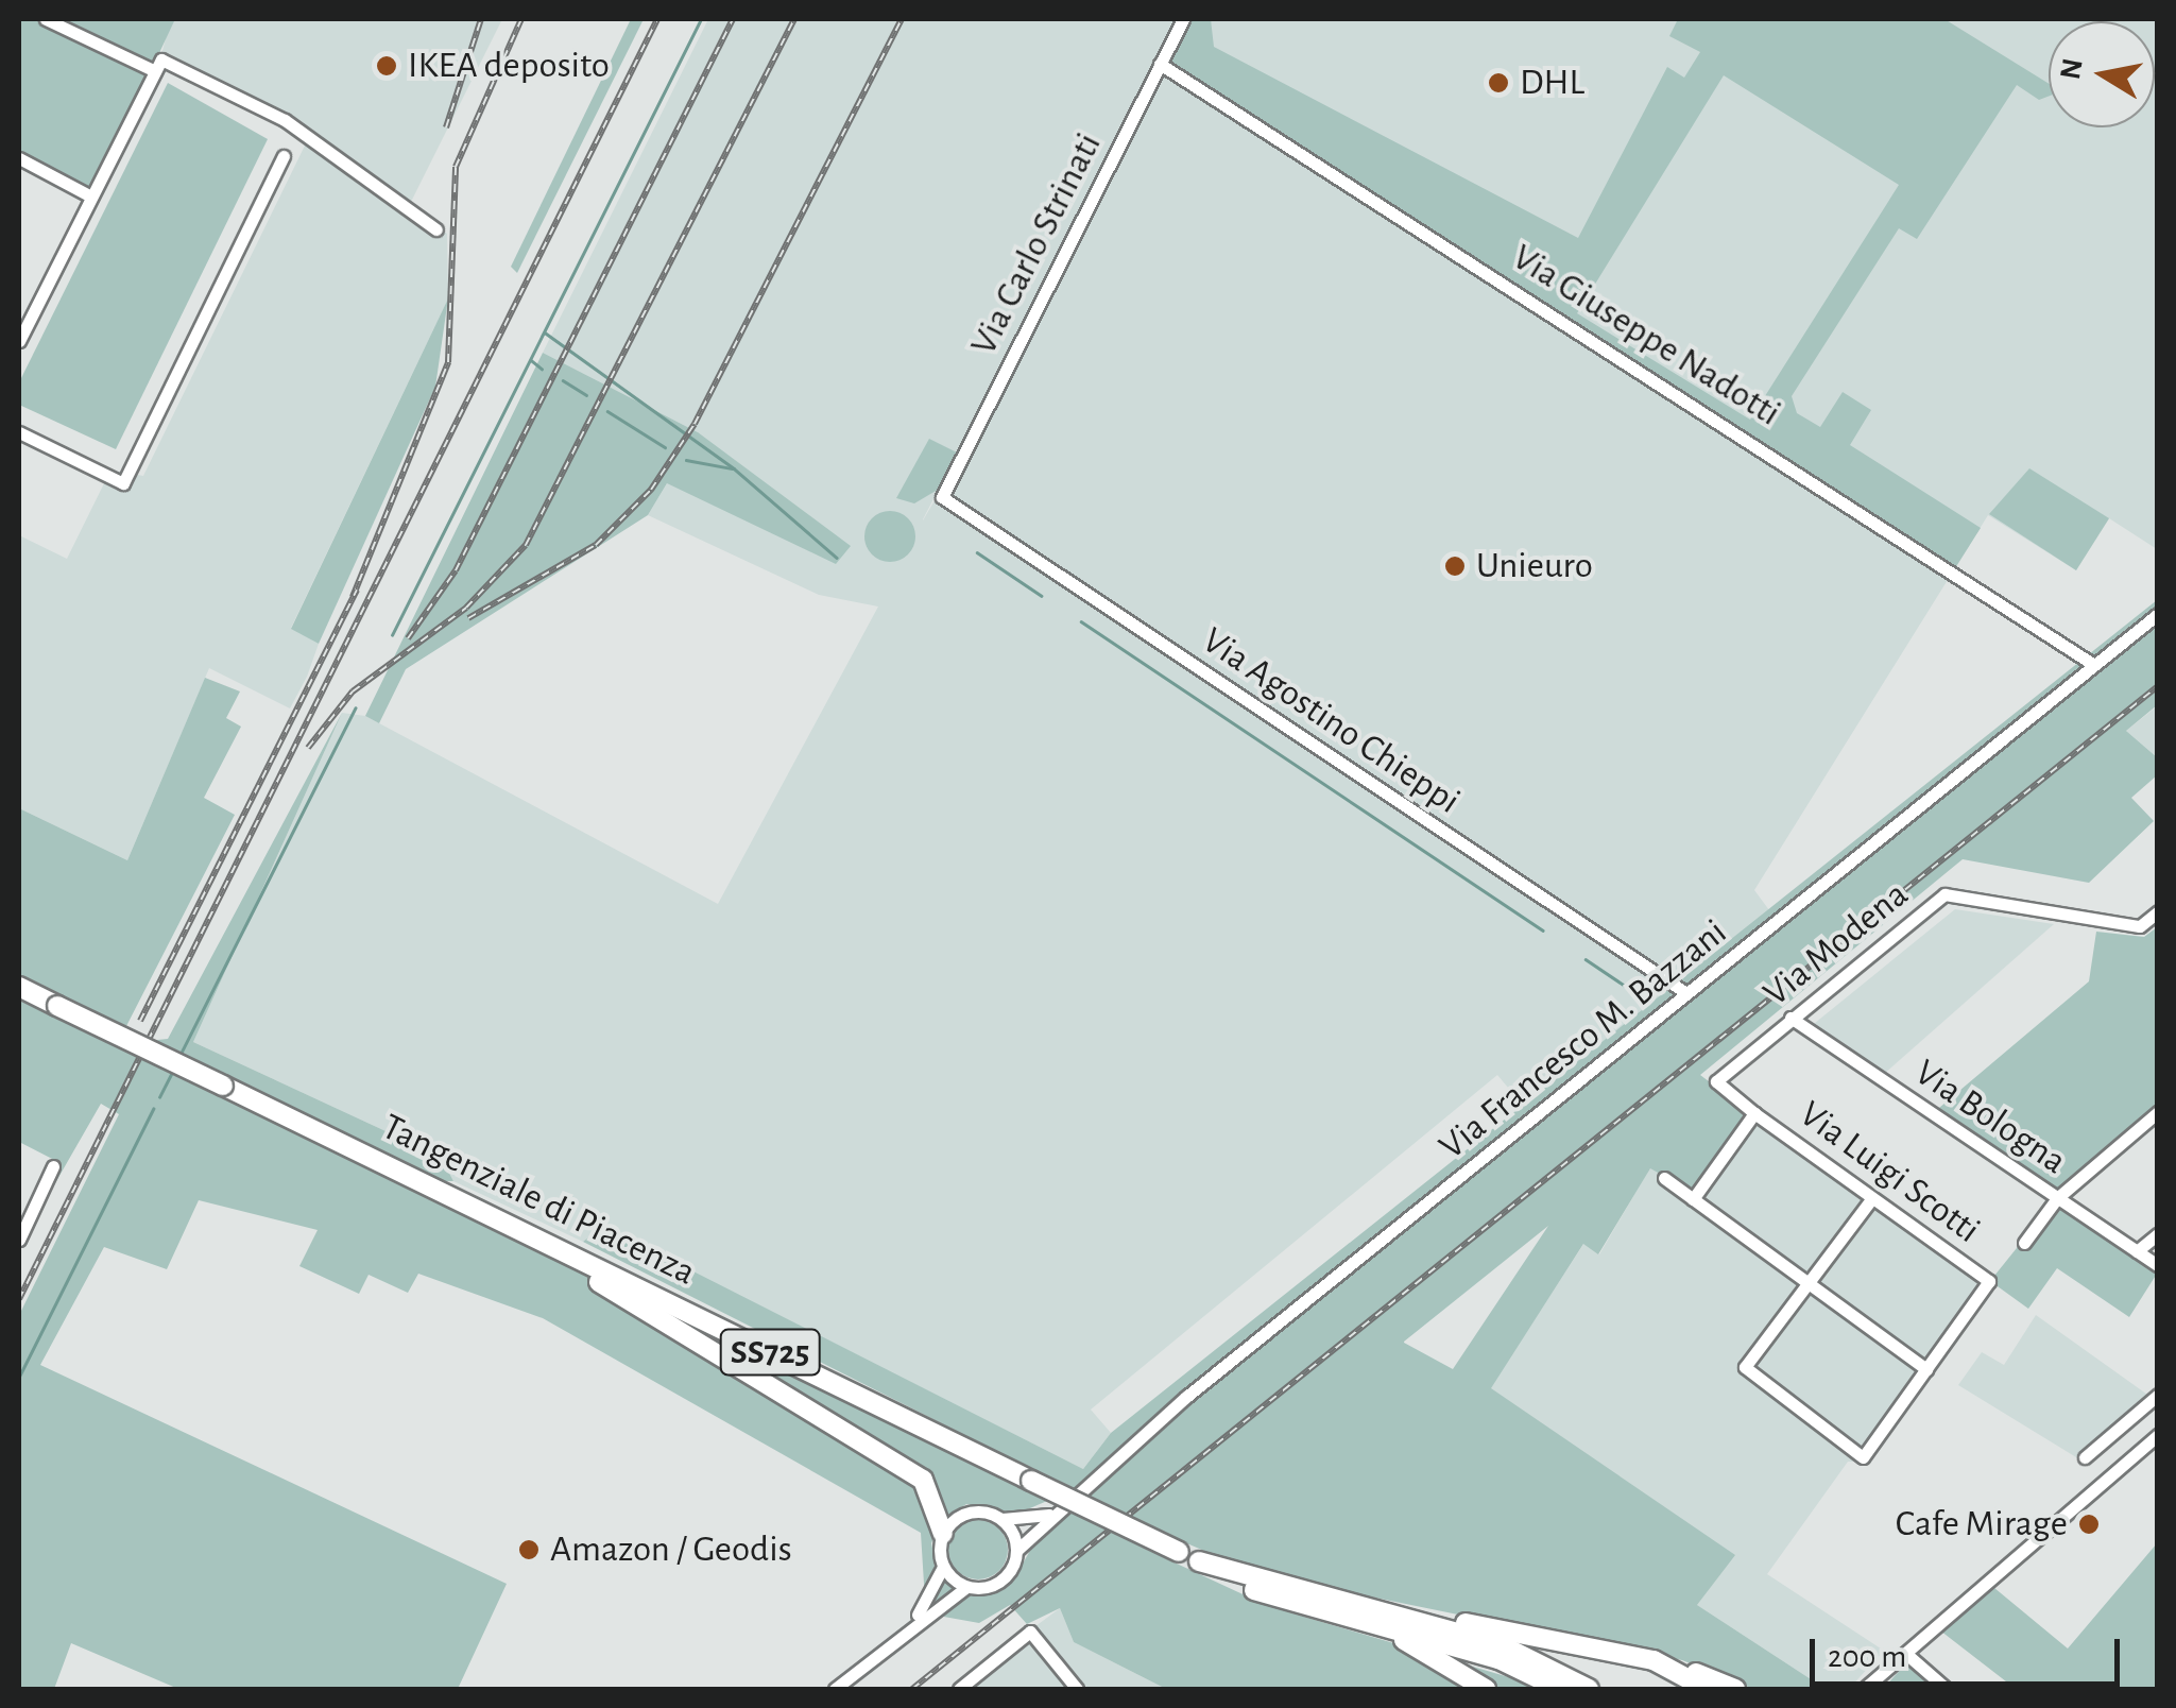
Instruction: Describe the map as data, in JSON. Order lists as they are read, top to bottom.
{
  "streets": {
    "highway": ["Tangenziale di Piacenza", "SS725"],
    "street": [
      "Via Carlo Strinati",
      "Via Giuseppe Nadotti",
      "Via Agostino Chieppi",
      "Via Modena",
      "Via Francesco M. Bazzani",
      "Via Bologna",
      "Via Luigi Scotti"
    ]
  },
  "crossings": [
    ["Via Carlo Strinati", "Via Giuseppe Nadotti"],
    ["Via Carlo Strinati", "Via Agostino Chieppi"],
    ["Via Giuseppe Nadotti", "Via Francesco M. Bazzani"],
    ["Via Agostino Chieppi", "Via Francesco M. Bazzani"],
    ["Via Modena", "Via Bologna"],
    ["Via Modena", "Via Luigi Scotti"]
  ],
  "places": [
    "IKEA deposito",
    "DHL",
    "Unieuro",
    "Cafe Mirage",
    "Amazon / Geodis"
  ],
  "scale_bar": "200 m",
  "north": "left"
}
